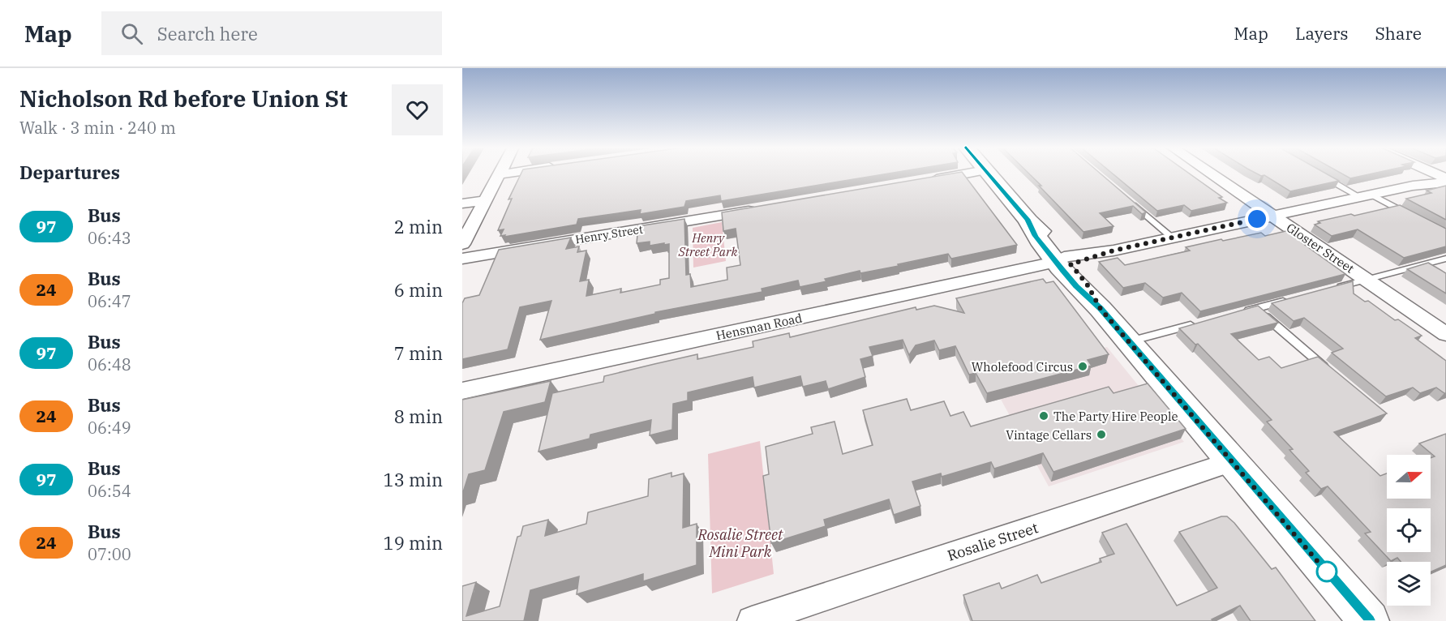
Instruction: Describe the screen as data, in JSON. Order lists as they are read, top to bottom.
{
  "streets": {
    "street": [
      "Henry Street",
      "Gloster Street",
      "Hensman Road",
      "Rosalie Street"
    ]
  },
  "crossings": [
    ["Gloster Street", "Hensman Road"]
  ],
  "parks": ["Henry Street Park", "Rosalie Street Mini Park"],
  "places": ["Wholefood Circus", "The Party Hire People", "Vintage Cellars"],
  "lines": ["bus line 97"],
  "north": "right",
  "page": {
    "header": "Map",
    "search": "Search here",
    "nav": ["Map", "Layers", "Share"],
    "heading": [
      ["Nicholson Rd before Union St", "Walk · 3 min · 240 m"],
      "Departures"
    ],
    "list": [
      {
        "mark": "97",
        "name": "Bus",
        "note": "06:43",
        "value": "2 min"
      },
      {
        "mark": "24",
        "name": "Bus",
        "note": "06:47",
        "value": "6 min"
      },
      {
        "mark": "97",
        "name": "Bus",
        "note": "06:48",
        "value": "7 min"
      },
      {
        "mark": "24",
        "name": "Bus",
        "note": "06:49",
        "value": "8 min"
      },
      {
        "mark": "97",
        "name": "Bus",
        "note": "06:54",
        "value": "13 min"
      },
      {
        "mark": "24",
        "name": "Bus",
        "note": "07:00",
        "value": "19 min"
      }
    ]
  }
}
